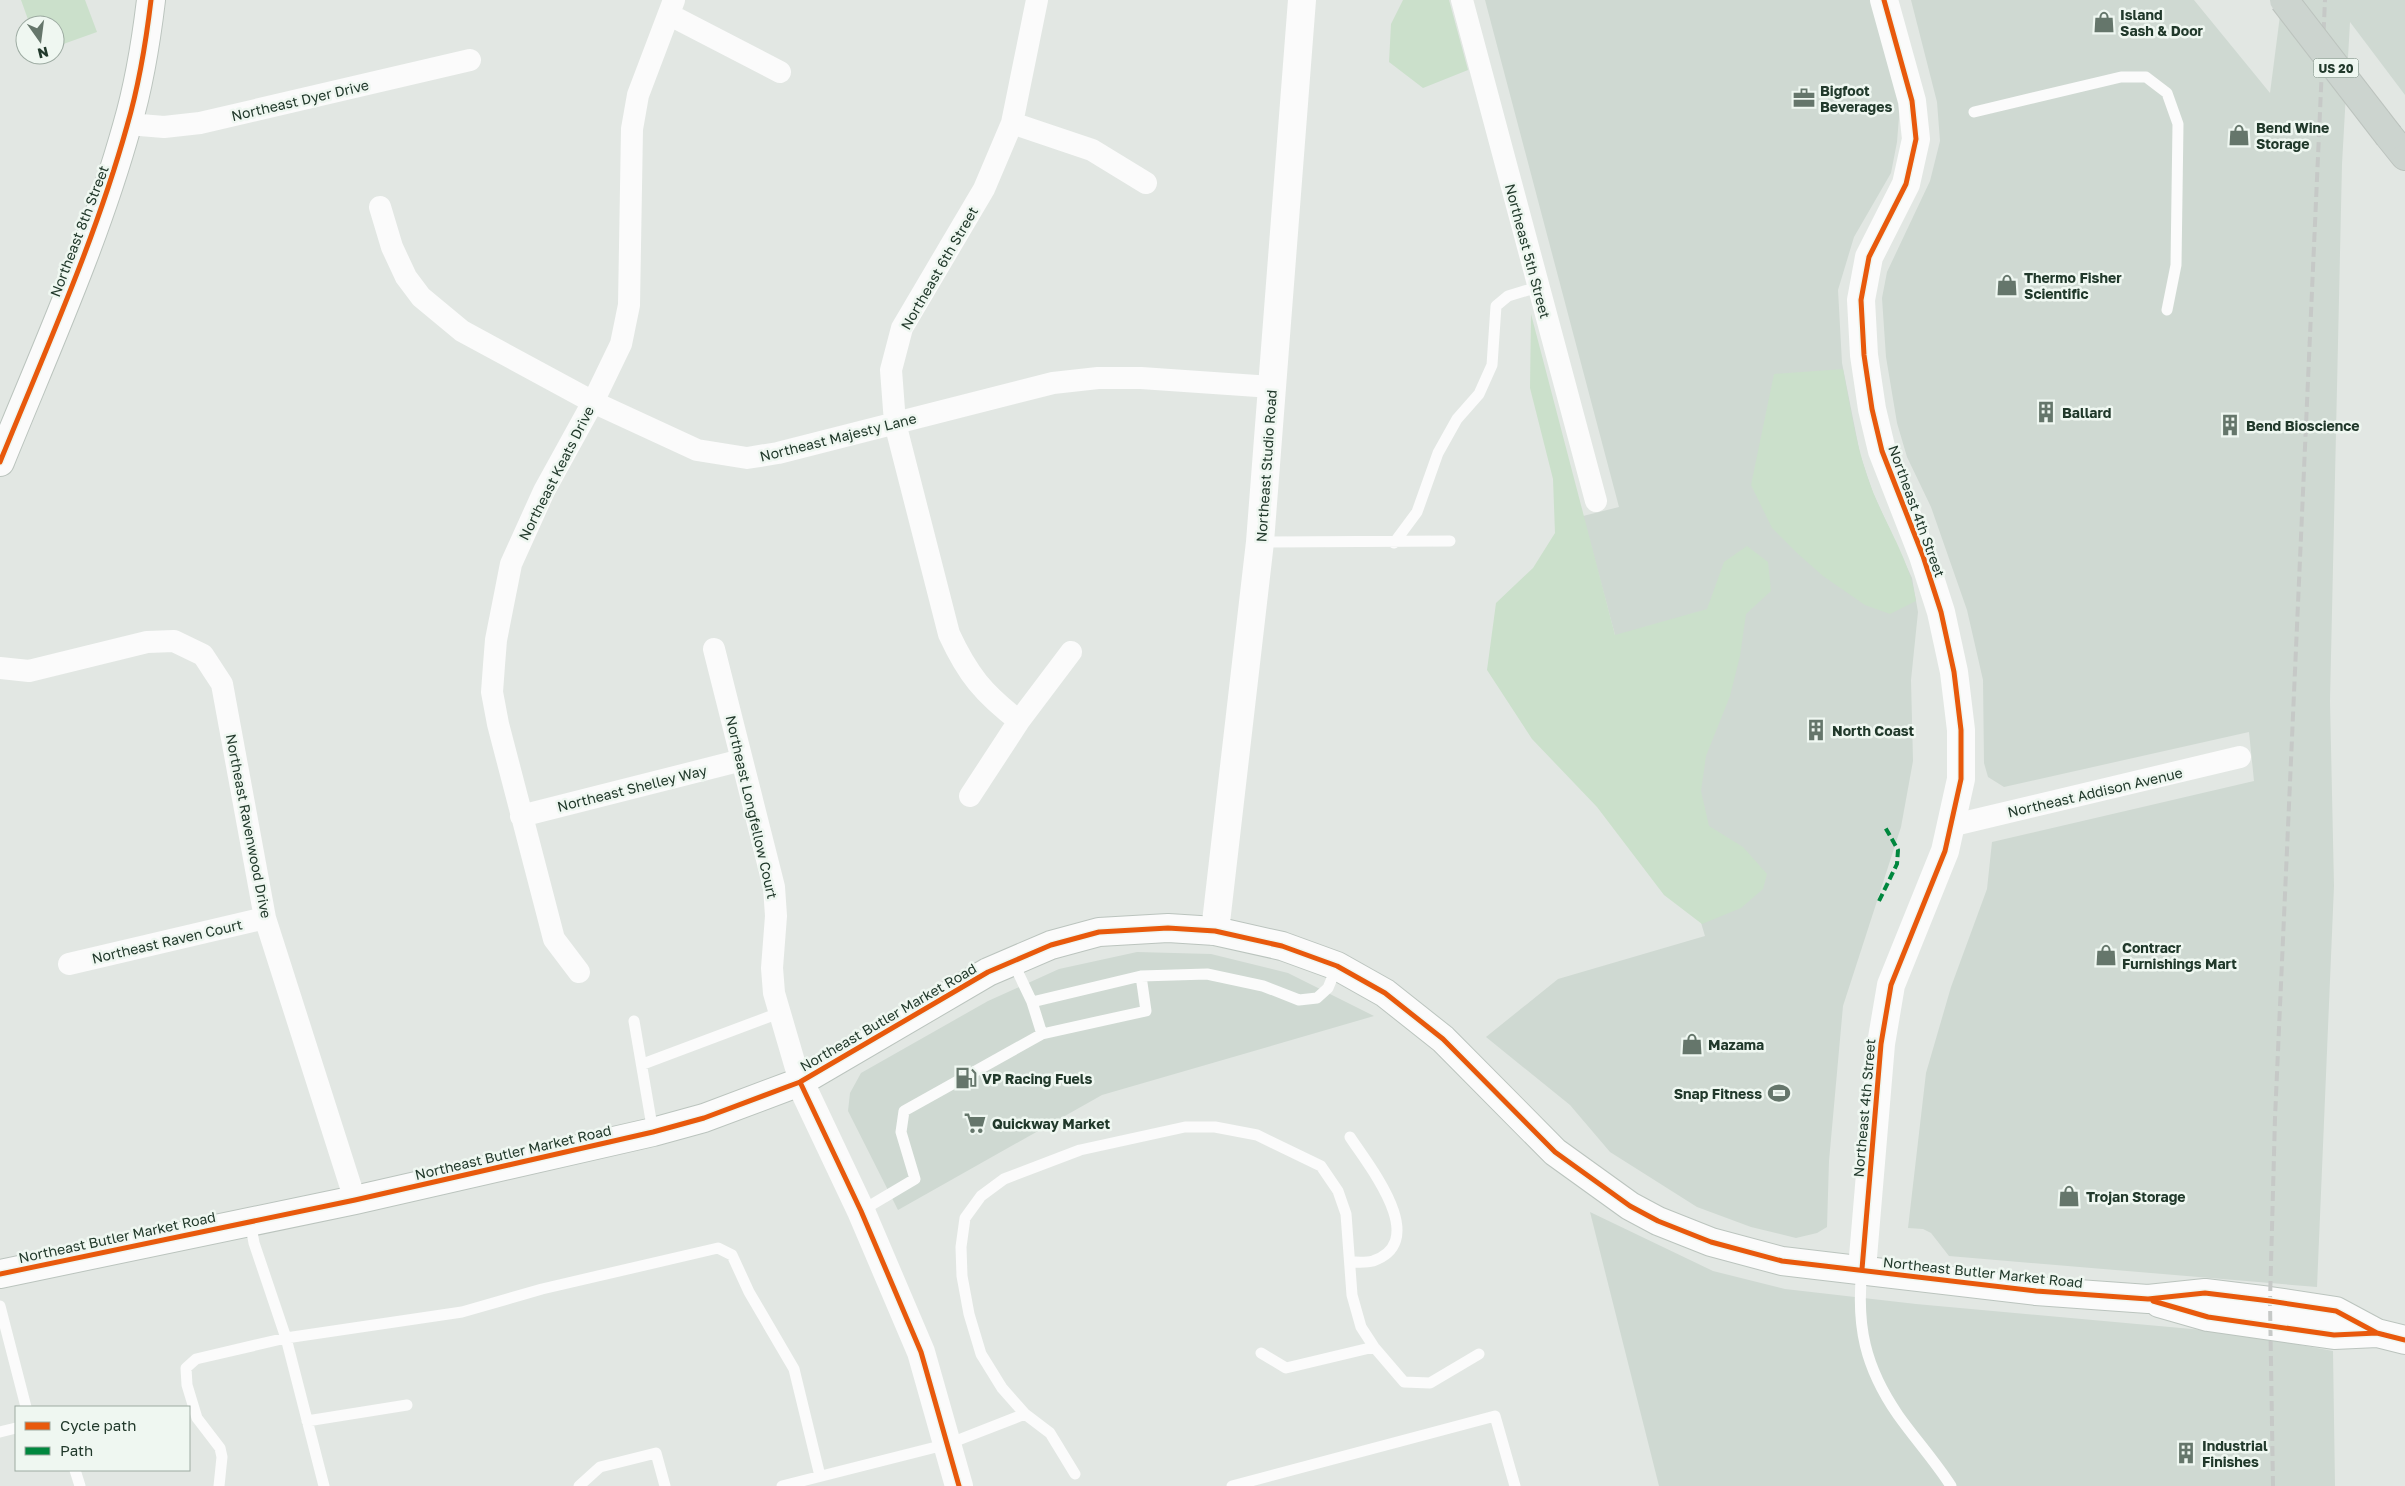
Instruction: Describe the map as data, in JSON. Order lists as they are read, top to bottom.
{
  "streets": {
    "main road": [
      "US 20",
      "Northeast 8th Street",
      "Northeast Studio Road",
      "Northeast 4th Street",
      "Northeast Butler Market Road"
    ],
    "street": [
      "Northeast Dyer Drive",
      "Northeast 5th Street",
      "Northeast 6th Street",
      "Northeast Majesty Lane",
      "Northeast Keats Drive",
      "Northeast Shelley Way",
      "Northeast Addison Avenue",
      "Northeast Longfellow Court",
      "Northeast Ravenwood Drive",
      "Northeast Raven Court"
    ]
  },
  "crossings": [
    ["Northeast Dyer Drive", "Northeast 8th Street"],
    ["Northeast 6th Street", "Northeast Majesty Lane"],
    ["Northeast Majesty Lane", "Northeast Studio Road"],
    ["Northeast Majesty Lane", "Northeast Keats Drive"],
    ["Northeast Studio Road", "Northeast Butler Market Road"],
    ["Northeast Keats Drive", "Northeast Shelley Way"],
    ["Northeast 4th Street", "Northeast Addison Avenue"],
    ["Northeast 4th Street", "Northeast Butler Market Road"],
    ["Northeast Shelley Way", "Northeast Longfellow Court"],
    ["Northeast Longfellow Court", "Northeast Butler Market Road"],
    ["Northeast Ravenwood Drive", "Northeast Raven Court"],
    ["Northeast Ravenwood Drive", "Northeast Butler Market Road"]
  ],
  "places": {
    "shop": [
      "Island Sash & Door",
      "Bend Wine Storage",
      "Thermo Fisher Scientific",
      "Contracr Furnishings Mart",
      "Mazama",
      "Trojan Storage"
    ],
    "office": ["Bigfoot Beverages"],
    "building": [
      "Ballard",
      "Bend Bioscience",
      "North Coast",
      "Industrial Finishes"
    ],
    "fuel station": ["VP Racing Fuels"],
    "sports": ["Snap Fitness"],
    "supermarket": ["Quickway Market"]
  },
  "legend": ["Cycle path", "Path"],
  "north": "bottom"
}
